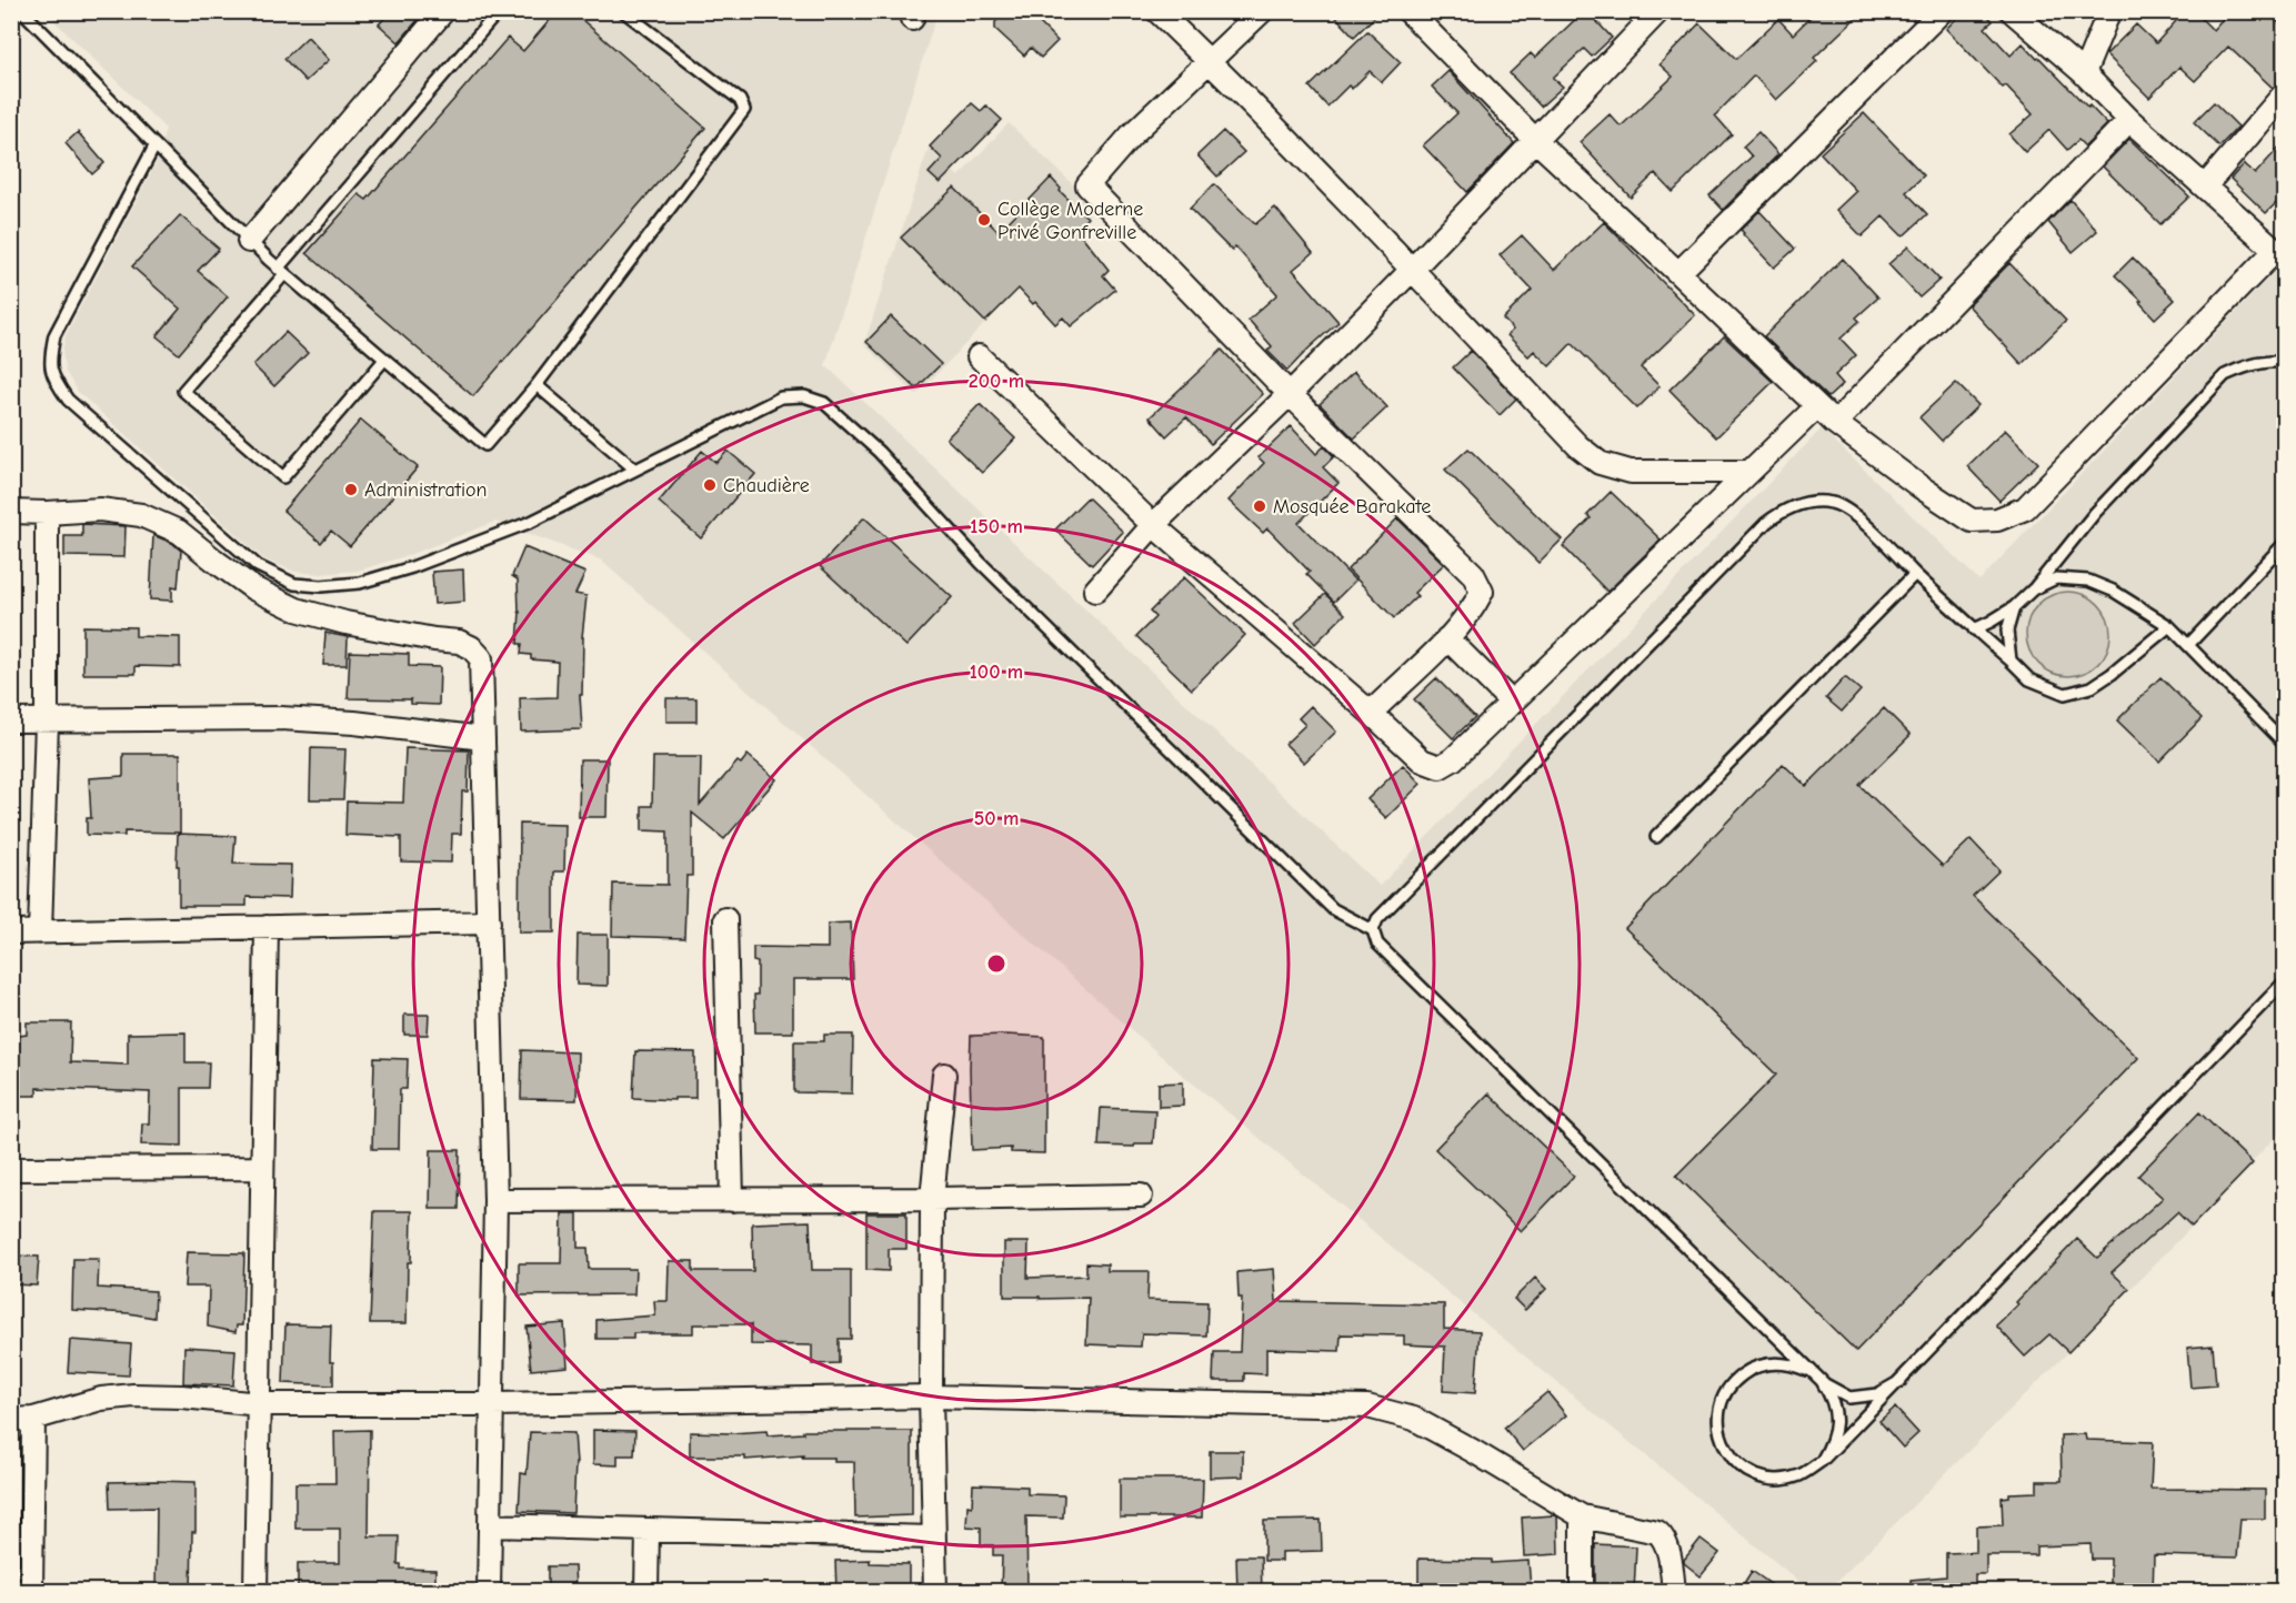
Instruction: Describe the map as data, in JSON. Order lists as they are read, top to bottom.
{
  "places": [
    "Collège Moderne Privé Gonfreville",
    "Chaudière",
    "Administration",
    "Mosquée Barakate"
  ],
  "rings": [
    "200 m",
    "150 m",
    "100 m",
    "50 m"
  ]
}
